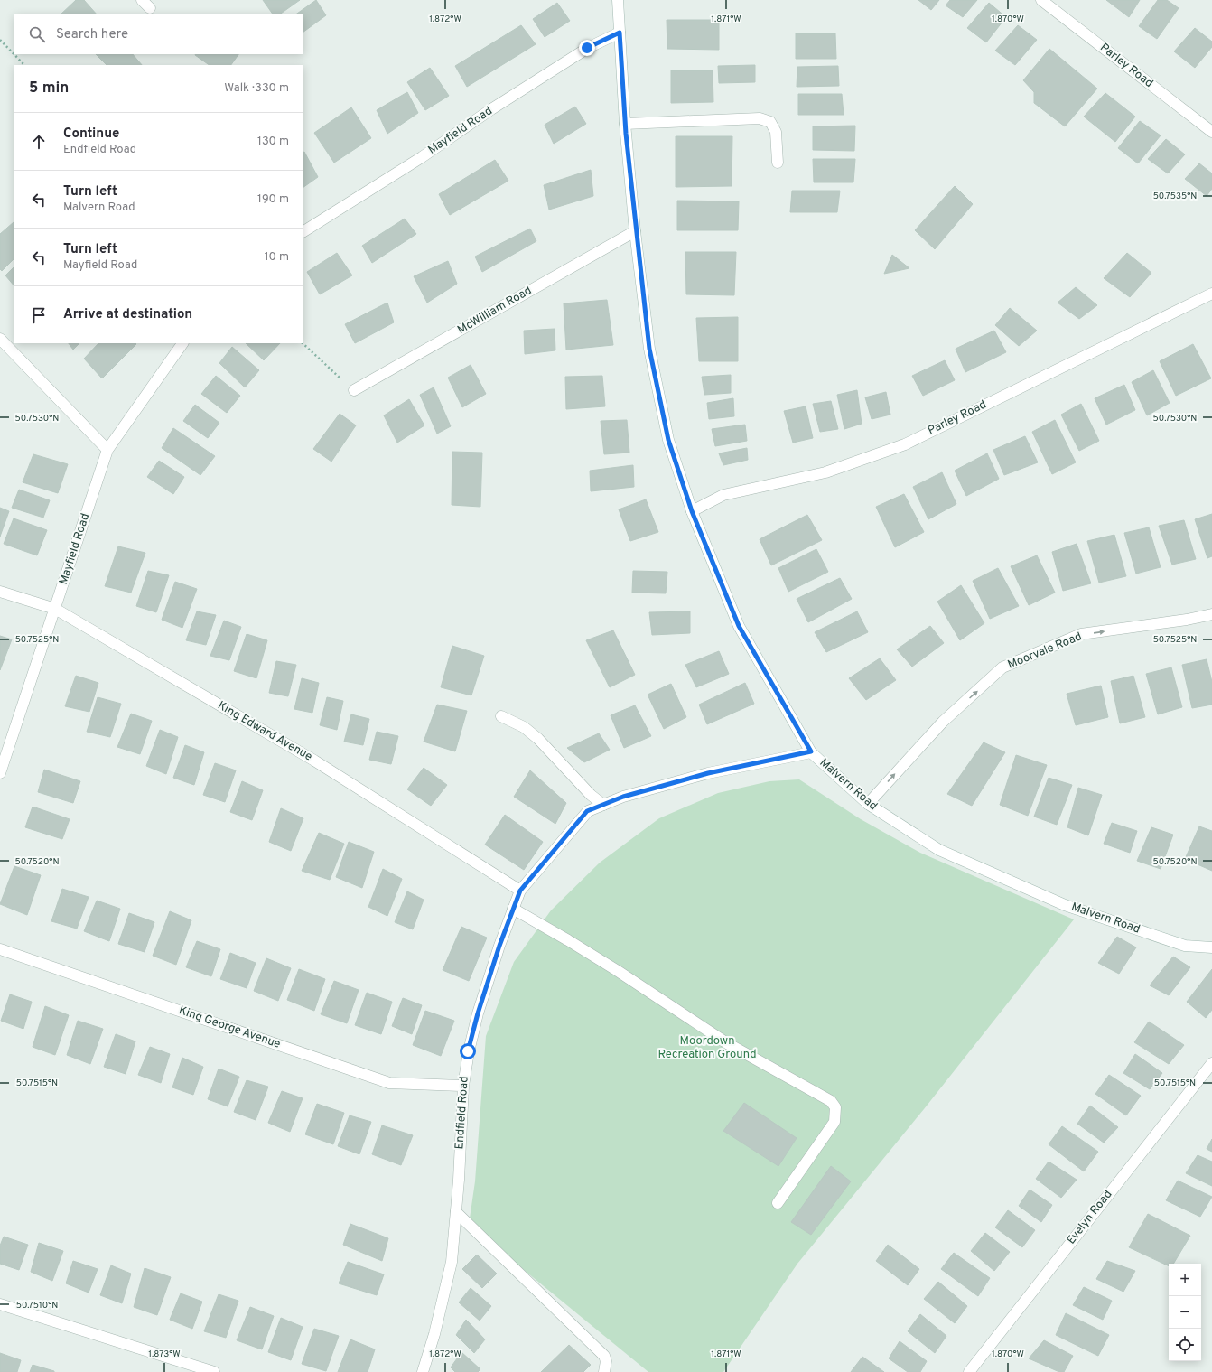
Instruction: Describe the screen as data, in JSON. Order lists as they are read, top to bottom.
{
  "streets": {
    "street": [
      "Parley Road",
      "Mayfield Road",
      "McWilliam Road",
      "Moorvale Road",
      "King Edward Avenue",
      "Malvern Road",
      "King George Avenue",
      "Endfield Road",
      "Evelyn Road"
    ]
  },
  "crossings": [
    ["Parley Road", "Malvern Road"],
    ["Mayfield Road", "King Edward Avenue"],
    ["Mayfield Road", "Malvern Road"],
    ["McWilliam Road", "Malvern Road"],
    ["Moorvale Road", "Malvern Road"],
    ["King Edward Avenue", "Endfield Road"],
    ["Malvern Road", "Endfield Road"],
    ["King George Avenue", "Endfield Road"]
  ],
  "one_way": ["Moorvale Road"],
  "parks": ["Moordown Recreation Ground"],
  "page": {
    "search": "Search here",
    "heading": ["5 min", "Walk · 330 m"],
    "list": [
      ["Continue", "Endfield Road", "130 m"],
      ["Turn left", "Malvern Road", "190 m"],
      ["Turn left", "Mayfield Road", "10 m"],
      "Arrive at destination"
    ],
    "map_buttons": ["+", "−"]
  },
  "coordinates": [
    "1.872°W",
    "1.871°W",
    "1.870°W",
    "50.7535°N",
    "50.7530°N",
    "50.7525°N",
    "50.7520°N",
    "50.7515°N",
    "50.7510°N",
    "1.873°W"
  ]
}
